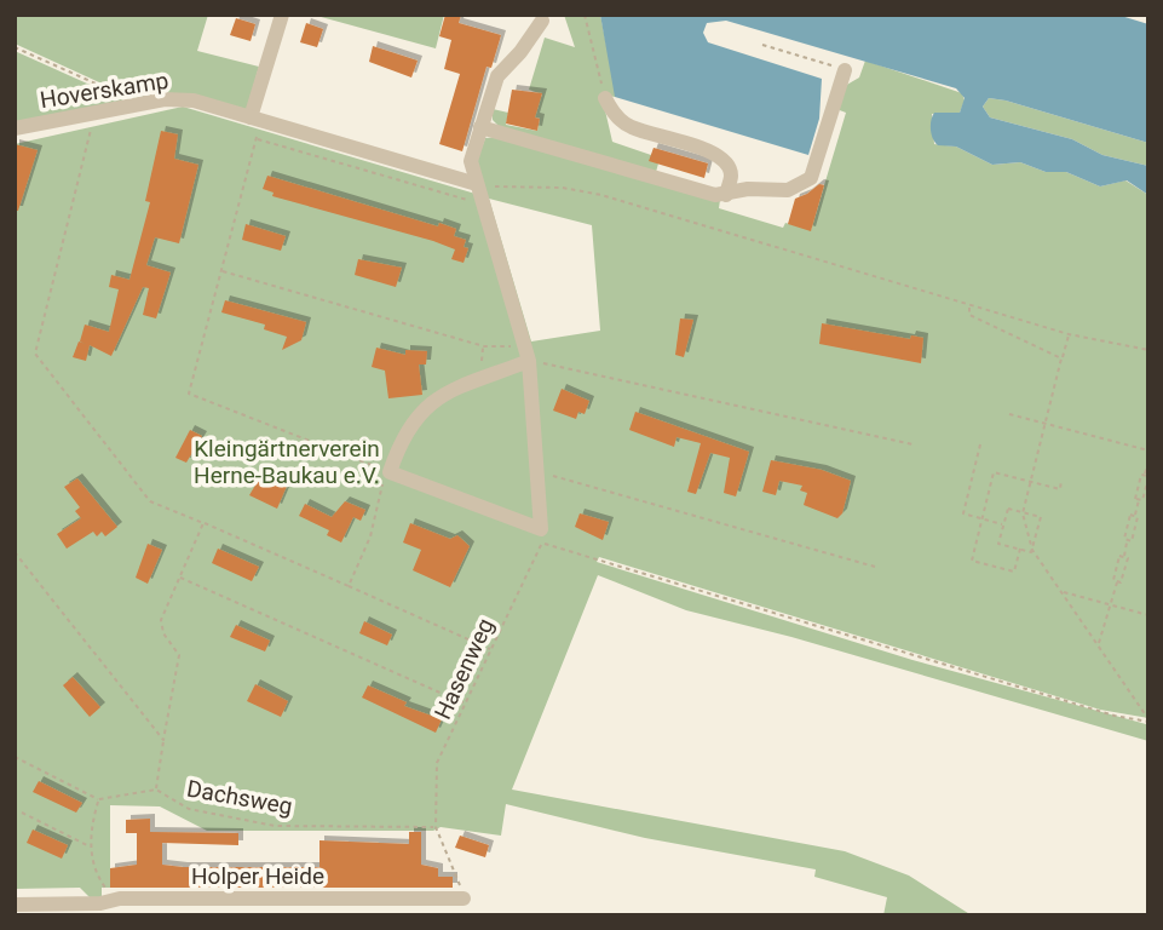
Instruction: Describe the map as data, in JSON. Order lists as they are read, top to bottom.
{
  "streets": {
    "street": ["Hoverskamp", "Holper Heide"],
    "path": ["Hasenweg", "Dachsweg"]
  },
  "crossings": [
    ["Hasenweg", "Dachsweg"]
  ],
  "parks": ["Kleingärtnerverein Herne-Baukau e.V."]
}
